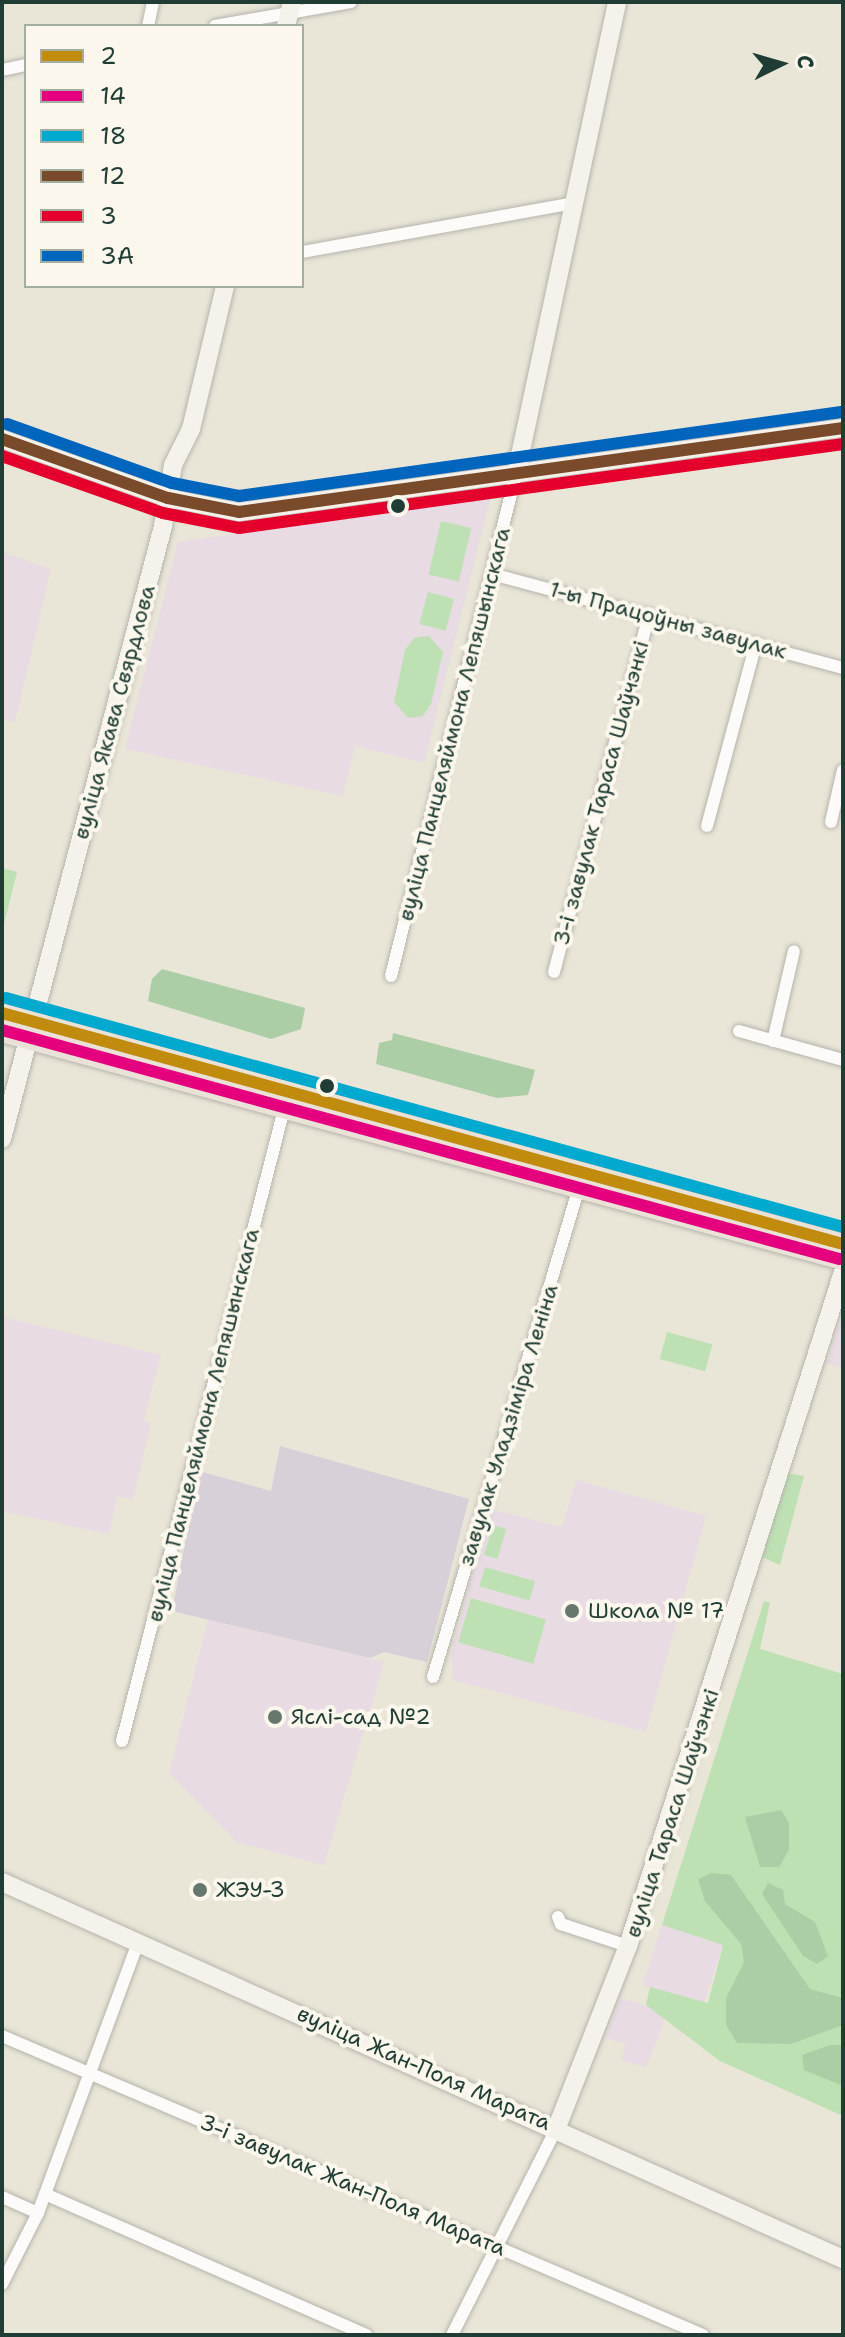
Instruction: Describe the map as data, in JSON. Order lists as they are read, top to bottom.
{
  "streets": {
    "street": [
      "1-ы Працоўны завулак",
      "вуліца Якава Свярдлова",
      "вуліца Панцеляймона Лепяшынскага",
      "3-і завулак Тараса Шаўчэнкі",
      "завулак Уладзіміра Леніна",
      "вуліца Тараса Шаўчэнкі",
      "вуліца Жан-Поля Марата",
      "3-і завулак Жан-Поля Марата"
    ]
  },
  "crossings": [
    ["1-ы Працоўны завулак", "вуліца Панцеляймона Лепяшынскага"],
    ["1-ы Працоўны завулак", "3-і завулак Тараса Шаўчэнкі"],
    ["вуліца Тараса Шаўчэнкі", "вуліца Жан-Поля Марата"],
    ["вуліца Тараса Шаўчэнкі", "3-і завулак Жан-Поля Марата"]
  ],
  "places": ["Школа № 17", "Яслі-сад №2", "ЖЭУ-3"],
  "lines": [
    "transit line 3А",
    "transit line 12",
    "transit line 3",
    "transit line 18",
    "transit line 2",
    "transit line 14"
  ],
  "legend": [
    "2",
    "14",
    "18",
    "12",
    "3",
    "3А"
  ],
  "north": "right"
}
